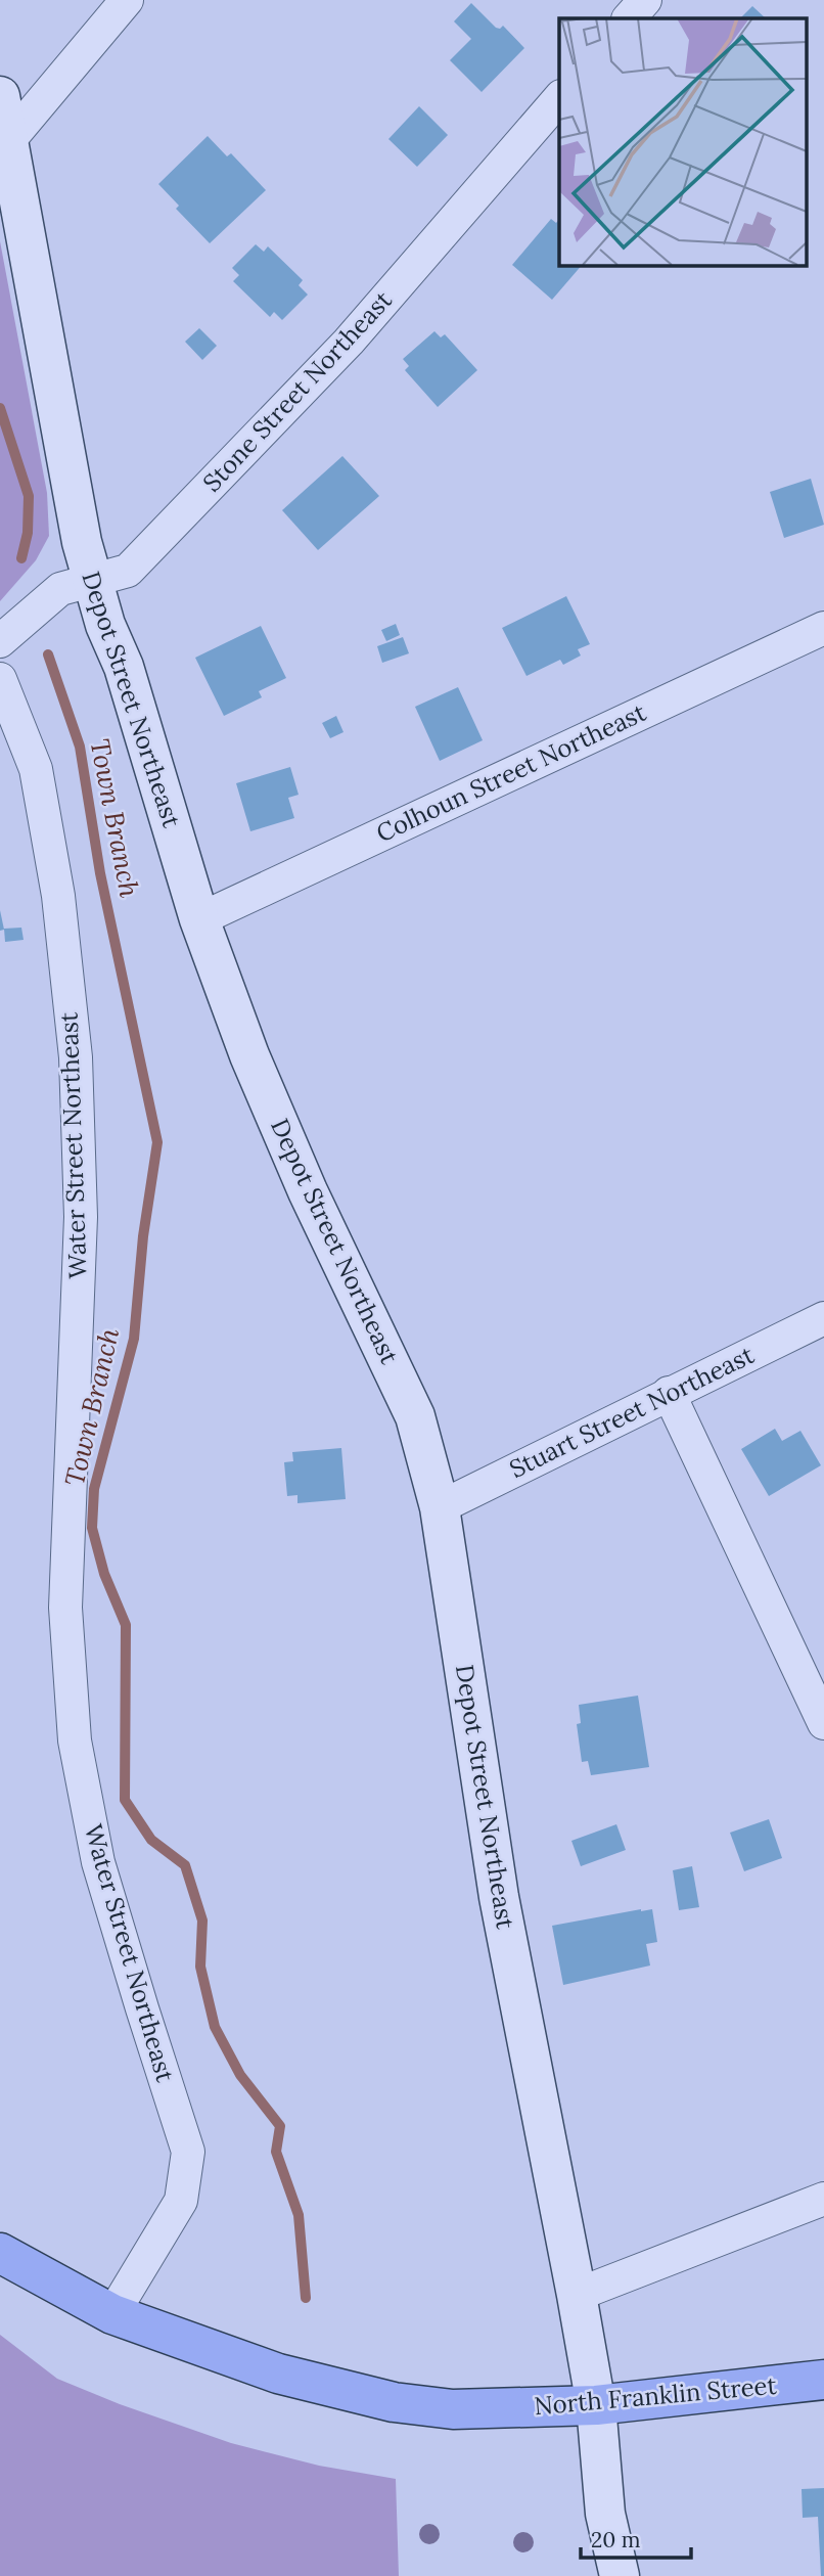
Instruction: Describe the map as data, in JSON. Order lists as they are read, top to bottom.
{
  "streets": {
    "main road": ["North Franklin Street"],
    "street": [
      "Stone Street Northeast",
      "Depot Street Northeast",
      "Colhoun Street Northeast",
      "Water Street Northeast",
      "Stuart Street Northeast"
    ]
  },
  "crossings": [
    ["Stone Street Northeast", "Depot Street Northeast"],
    ["Depot Street Northeast", "Colhoun Street Northeast"],
    ["Depot Street Northeast", "Stuart Street Northeast"],
    ["Depot Street Northeast", "North Franklin Street"],
    ["Water Street Northeast", "North Franklin Street"]
  ],
  "water": ["Town Branch"],
  "scale_bar": "20 m"
}
